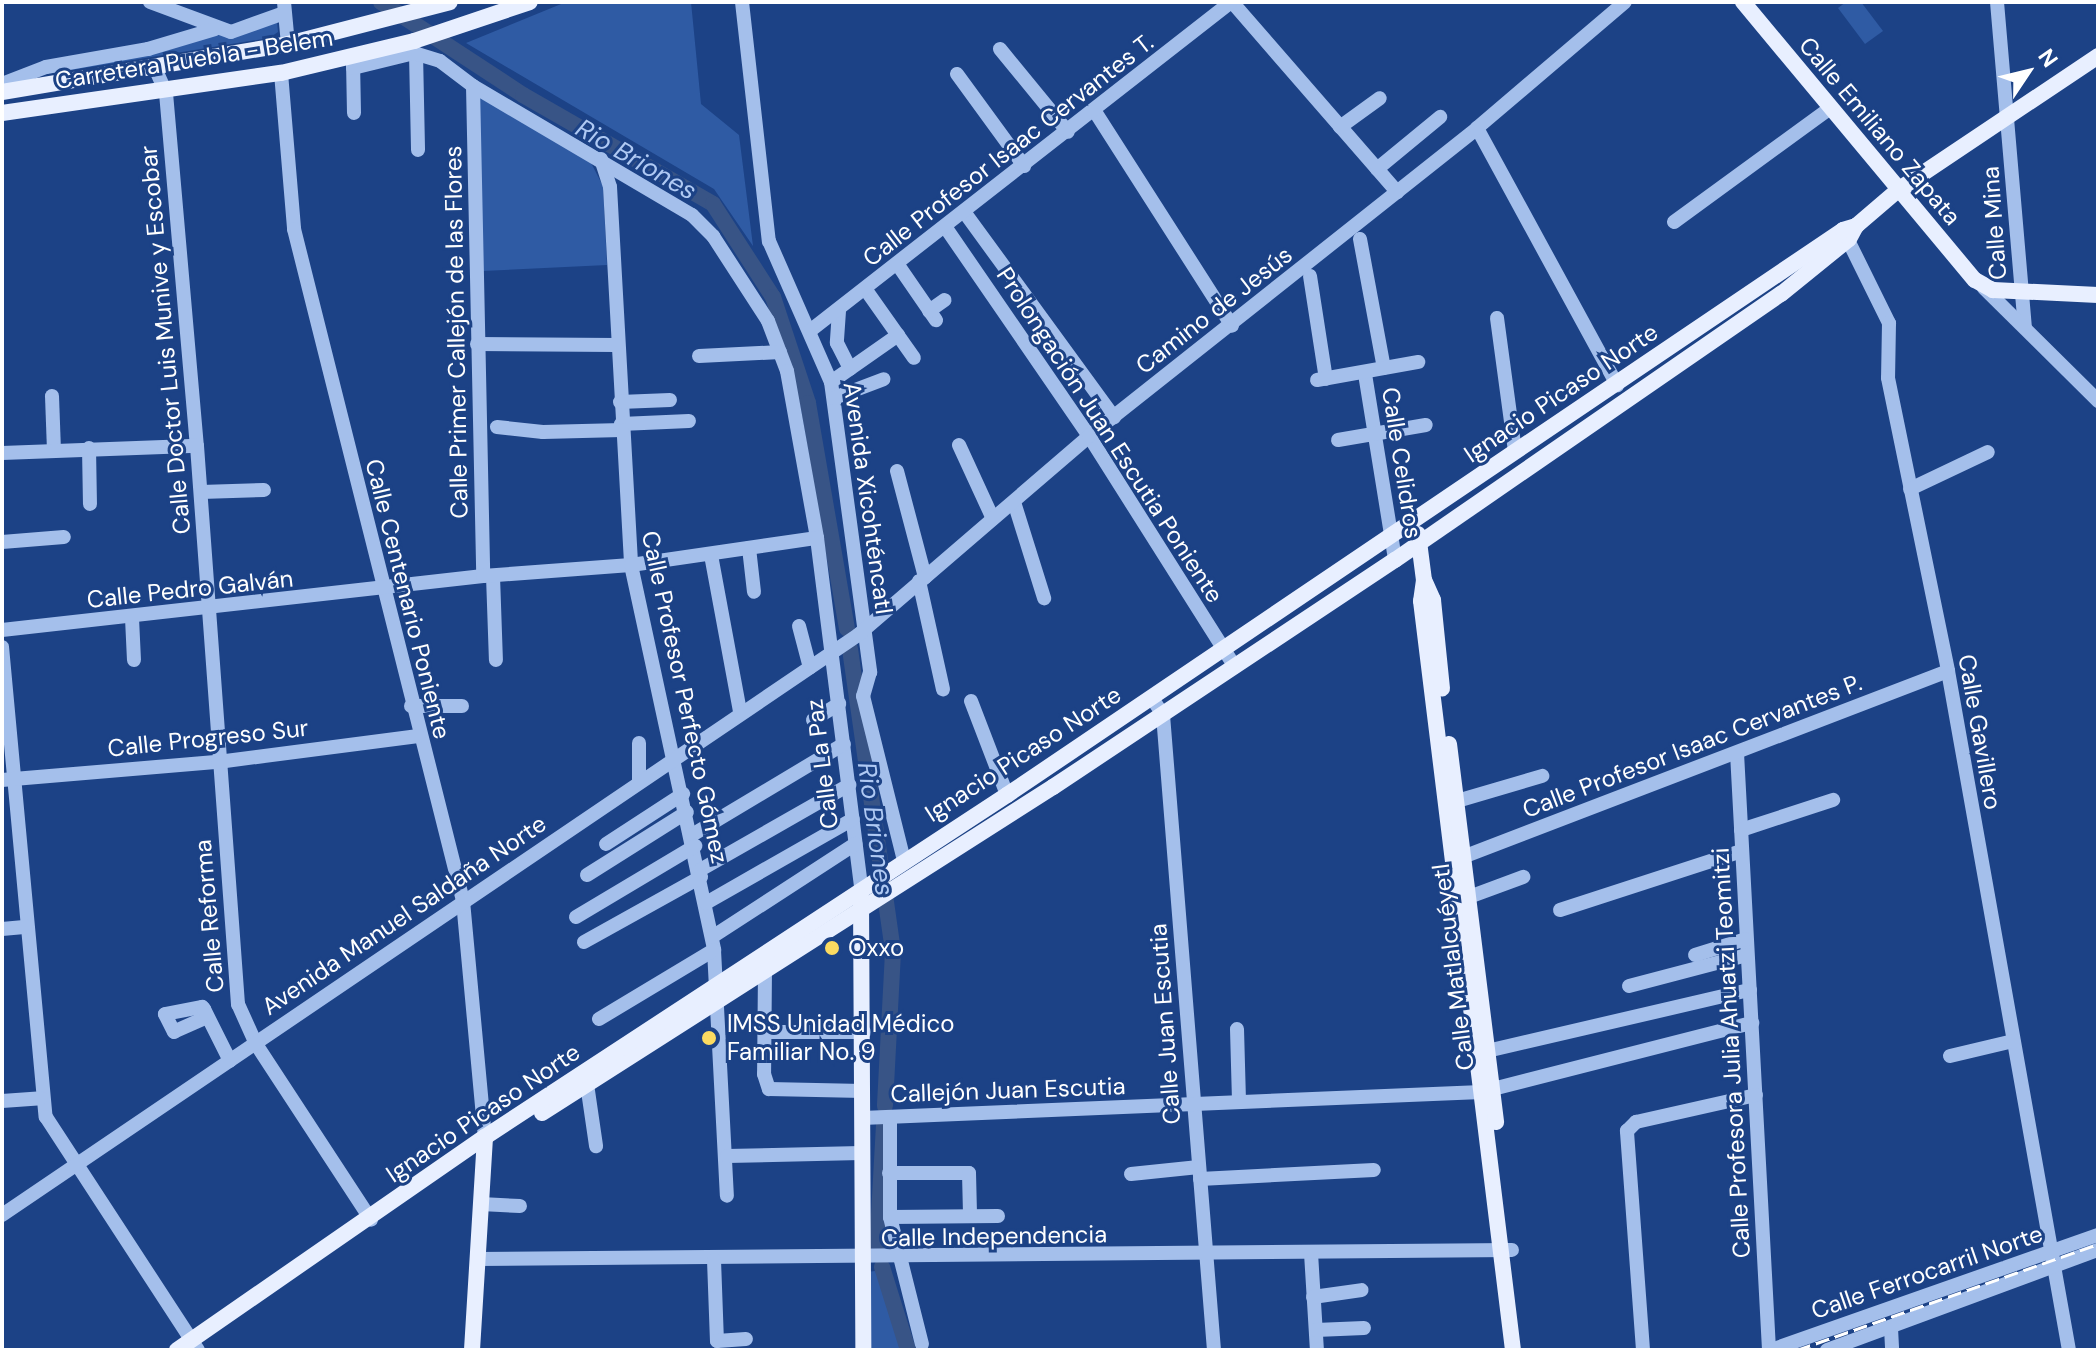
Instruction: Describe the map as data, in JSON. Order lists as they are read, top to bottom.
{
  "streets": {
    "main road": [
      "Carretera Puebla - Belem",
      "Calle Emiliano Zapata",
      "Ignacio Picaso Norte",
      "Calle La Paz",
      "Calle Matlalcuéyetl"
    ],
    "street": [
      "Calle Profesor Isaac Cervantes T.",
      "Calle Mina",
      "Camino de Jesús",
      "Calle Primer Callejón de las Flores",
      "Calle Doctor Luis Munive y Escobar",
      "Prolongación Juan Escutia Poniente",
      "Calle Celidros",
      "Avenida Xicohténcatl",
      "Calle Pedro Galván",
      "Calle Centenario Poniente",
      "Calle Profesor Perfecto Gómez",
      "Calle Gavillero",
      "Calle Progreso Sur",
      "Calle Profesor Isaac Cervantes P.",
      "Avenida Manuel Saldaña Norte",
      "Calle Reforma",
      "Calle Juan Escutia",
      "Calle Profesora Julia Ahuatzi Teomitzi",
      "Callejón Juan Escutia",
      "Calle Independencia",
      "Calle Ferrocarril Norte"
    ]
  },
  "crossings": [
    ["Carretera Puebla - Belem", "Calle Doctor Luis Munive y Escobar"],
    ["Carretera Puebla - Belem", "Calle Centenario Poniente"],
    ["Carretera Puebla - Belem", "Calle La Paz"],
    ["Calle Emiliano Zapata", "Ignacio Picaso Norte"],
    ["Calle Profesor Isaac Cervantes T.", "Prolongación Juan Escutia Poniente"],
    ["Calle Profesor Isaac Cervantes T.", "Avenida Xicohténcatl"],
    ["Calle Mina", "Ignacio Picaso Norte"],
    ["Camino de Jesús", "Prolongación Juan Escutia Poniente"],
    ["Camino de Jesús", "Avenida Xicohténcatl"],
    ["Camino de Jesús", "Calle La Paz"],
    ["Camino de Jesús", "Avenida Manuel Saldaña Norte"],
    ["Calle Primer Callejón de las Flores", "Calle Pedro Galván"],
    ["Calle Primer Callejón de las Flores", "Calle La Paz"],
    ["Calle Doctor Luis Munive y Escobar", "Calle Pedro Galván"],
    ["Calle Doctor Luis Munive y Escobar", "Calle Progreso Sur"],
    ["Calle Doctor Luis Munive y Escobar", "Calle Reforma"],
    ["Ignacio Picaso Norte", "Prolongación Juan Escutia Poniente"],
    ["Ignacio Picaso Norte", "Calle Celidros"],
    ["Ignacio Picaso Norte", "Avenida Xicohténcatl"],
    ["Ignacio Picaso Norte", "Calle Centenario Poniente"],
    ["Ignacio Picaso Norte", "Calle Profesor Perfecto Gómez"],
    ["Ignacio Picaso Norte", "Calle Gavillero"],
    ["Ignacio Picaso Norte", "Calle La Paz"],
    ["Ignacio Picaso Norte", "Calle Reforma"],
    ["Ignacio Picaso Norte", "Calle Matlalcuéyetl"],
    ["Ignacio Picaso Norte", "Calle Juan Escutia"],
    ["Calle Pedro Galván", "Calle Centenario Poniente"],
    ["Calle Pedro Galván", "Calle Profesor Perfecto Gómez"],
    ["Calle Pedro Galván", "Calle La Paz"],
    ["Calle Centenario Poniente", "Calle Progreso Sur"],
    ["Calle Centenario Poniente", "Avenida Manuel Saldaña Norte"],
    ["Calle Profesor Perfecto Gómez", "Calle La Paz"],
    ["Calle Profesor Perfecto Gómez", "Avenida Manuel Saldaña Norte"],
    ["Calle Gavillero", "Calle Profesor Isaac Cervantes P."],
    ["Calle Gavillero", "Calle Ferrocarril Norte"],
    ["Calle Progreso Sur", "Calle Reforma"],
    ["Calle Profesor Isaac Cervantes P.", "Calle Matlalcuéyetl"],
    ["Calle Profesor Isaac Cervantes P.", "Calle Profesora Julia Ahuatzi Teomitzi"],
    ["Calle La Paz", "Avenida Manuel Saldaña Norte"],
    ["Calle La Paz", "Callejón Juan Escutia"],
    ["Calle La Paz", "Calle Independencia"],
    ["Avenida Manuel Saldaña Norte", "Calle Reforma"],
    ["Calle Matlalcuéyetl", "Callejón Juan Escutia"],
    ["Calle Matlalcuéyetl", "Calle Independencia"],
    ["Calle Juan Escutia", "Callejón Juan Escutia"],
    ["Calle Juan Escutia", "Calle Independencia"],
    ["Calle Profesora Julia Ahuatzi Teomitzi", "Callejón Juan Escutia"],
    ["Calle Profesora Julia Ahuatzi Teomitzi", "Calle Ferrocarril Norte"]
  ],
  "water": ["Rio Briones"],
  "places": ["Oxxo", "IMSS Unidad Médico Familiar No. 9"],
  "north": "top right"
}
